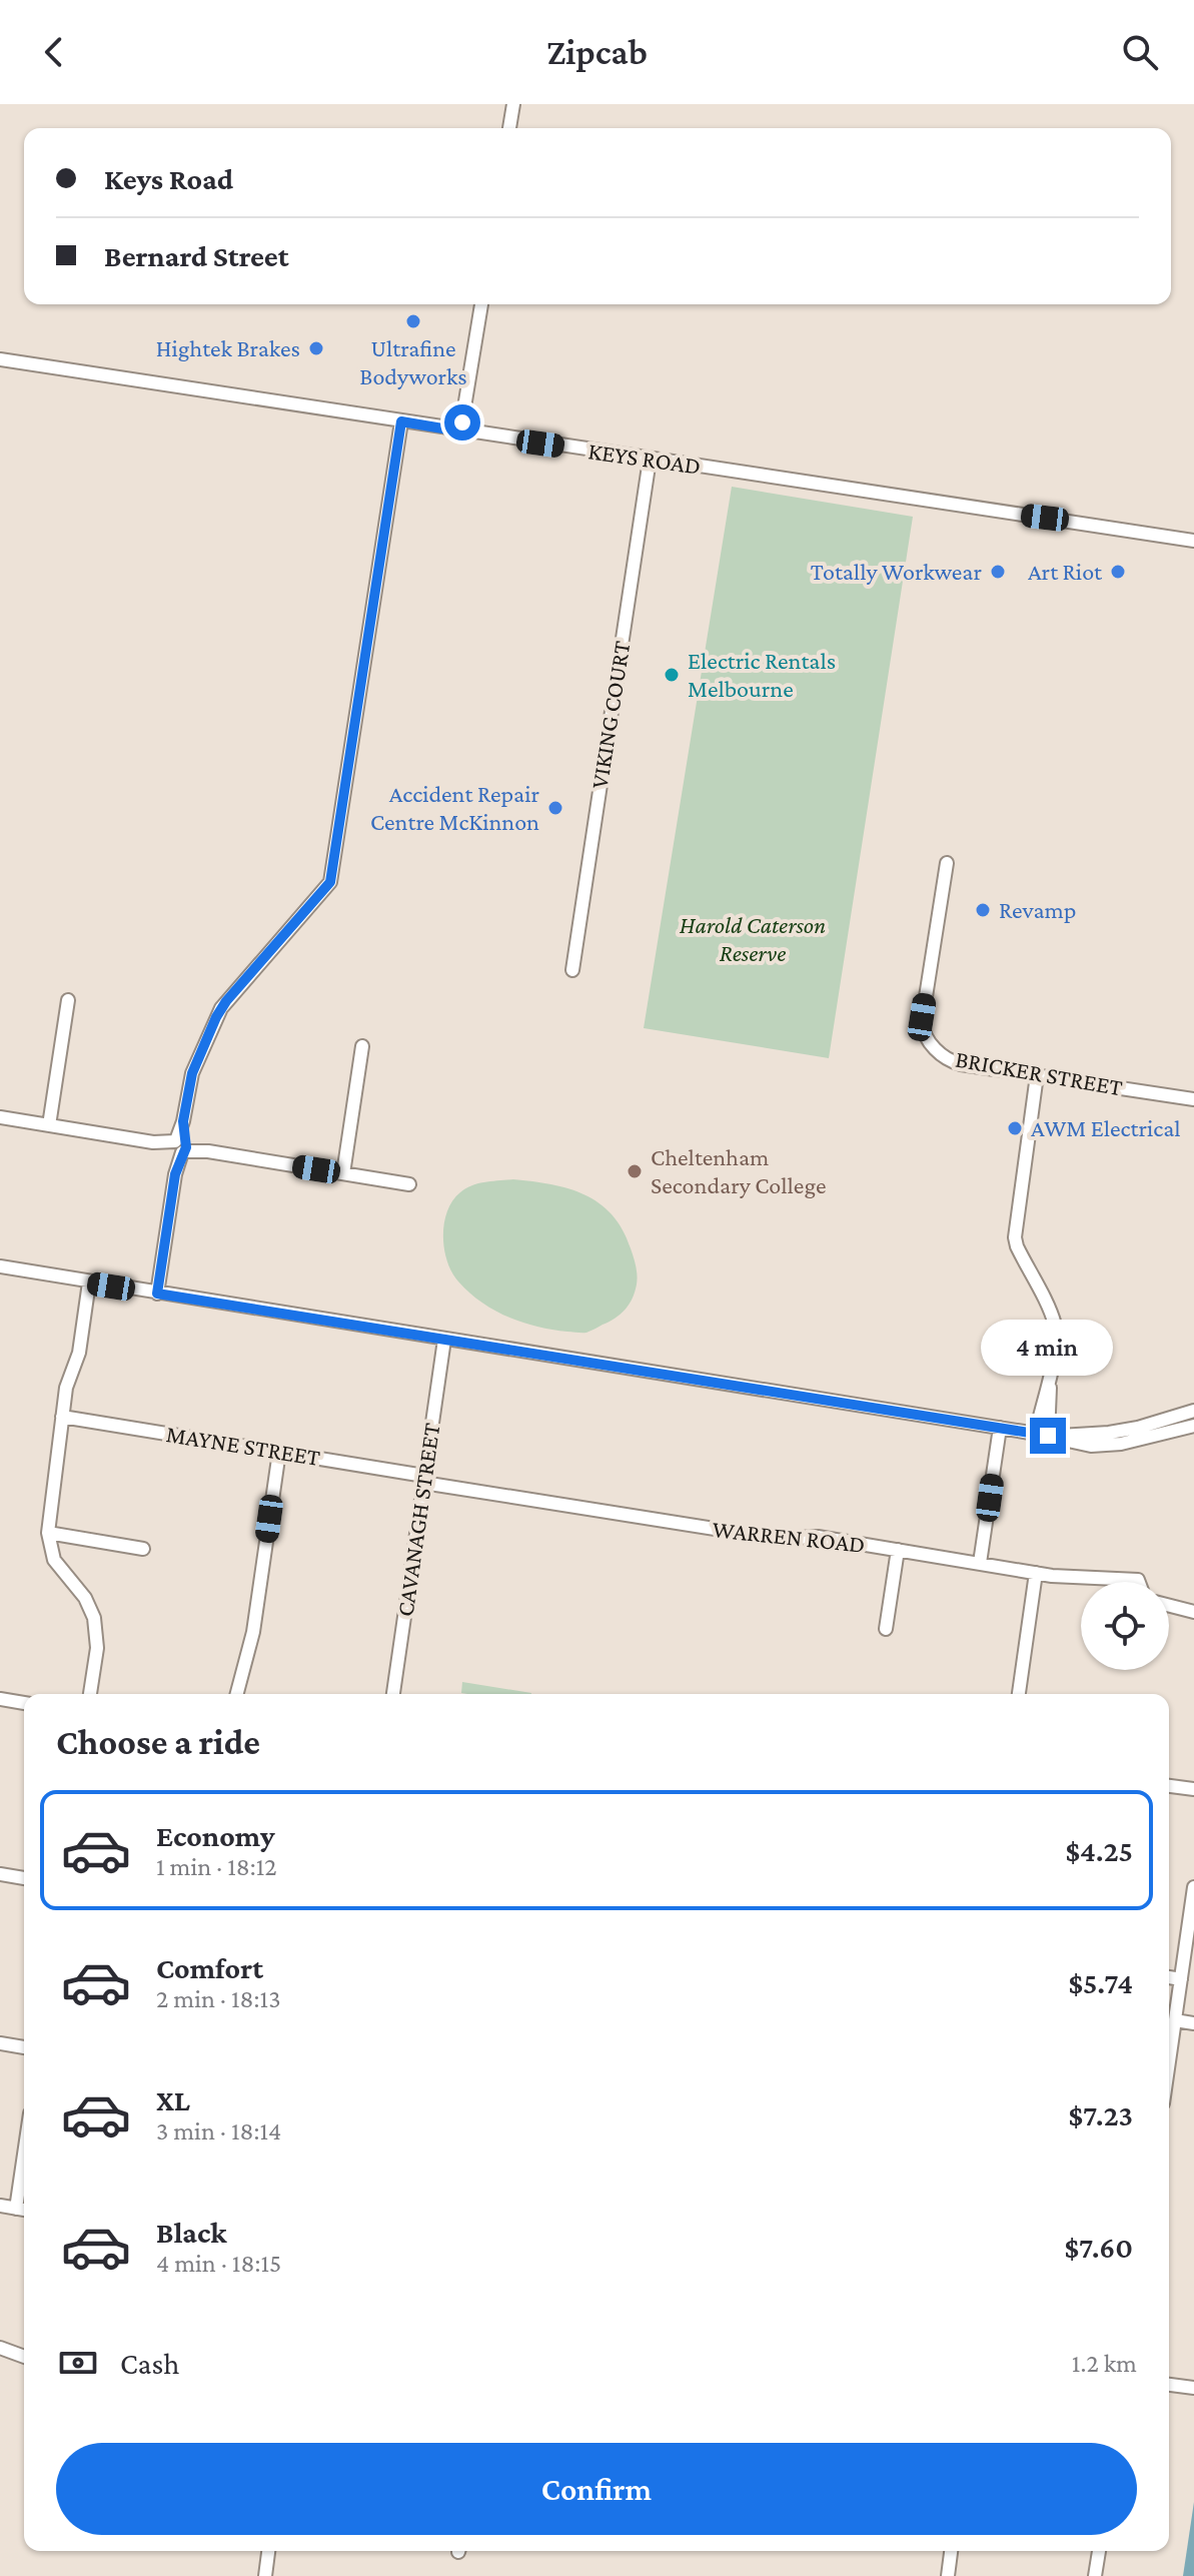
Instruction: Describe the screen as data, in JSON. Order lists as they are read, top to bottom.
{
  "streets": {
    "street": [
      "KEYS ROAD",
      "VIKING COURT",
      "BRICKER STREET",
      "MAYNE STREET",
      "CAVANAGH STREET",
      "WARREN ROAD"
    ]
  },
  "crossings": [
    ["KEYS ROAD", "VIKING COURT"],
    ["MAYNE STREET", "CAVANAGH STREET"],
    ["MAYNE STREET", "WARREN ROAD"],
    ["CAVANAGH STREET", "WARREN ROAD"]
  ],
  "parks": ["Harold Caterson Reserve"],
  "places": [
    "Ultrafine Bodyworks",
    "Hightek Brakes",
    "Totally Workwear",
    "Art Riot",
    "Electric Rentals Melbourne",
    "Accident Repair Centre McKinnon",
    "Revamp",
    "AWM Electrical",
    "Cheltenham Secondary College"
  ],
  "page": {
    "header": "Zipcab",
    "banner": ["Keys Road", "Bernard Street"],
    "bubble": "4 min",
    "heading": "Choose a ride",
    "list": [
      {
        "name": "Economy",
        "note": "1 min · 18:12",
        "value": "$4.25"
      },
      {
        "name": "Comfort",
        "note": "2 min · 18:13",
        "value": "$5.74"
      },
      {
        "name": "XL",
        "note": "3 min · 18:14",
        "value": "$7.23"
      },
      {
        "name": "Black",
        "note": "4 min · 18:15",
        "value": "$7.60"
      }
    ],
    "pay": ["Cash", "1.2 km"],
    "buttons": "Confirm"
  }
}
